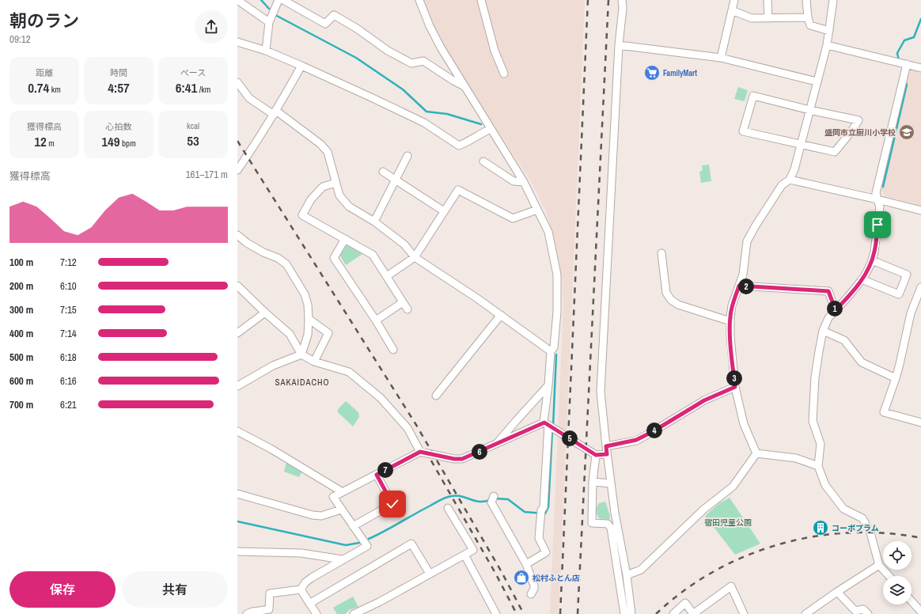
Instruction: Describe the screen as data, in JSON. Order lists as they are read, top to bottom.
{
  "districts": ["SAKAIDACHO"],
  "parks": ["宿田児童公園"],
  "places": {
    "supermarket": ["FamilyMart"],
    "school or university": ["盛岡市立厨川小学校"],
    "building": ["コーポプラム"],
    "shop": ["松村ふとん店"]
  },
  "page": {
    "heading": ["朝のラン", "09:12"],
    "stats": [
      ["距離", "0.74 km"],
      ["時間", "4:57"],
      ["ペース", "6:41 /km"],
      ["獲得標高", "12 m"],
      ["心拍数", "149 bpm"],
      ["kcal", "53"]
    ],
    "chart": ["獲得標高", "161–171 m"],
    "list": [
      {
        "name": "100 m",
        "note": "7:12"
      },
      {
        "name": "200 m",
        "note": "6:10"
      },
      {
        "name": "300 m",
        "note": "7:15"
      },
      {
        "name": "400 m",
        "note": "7:14"
      },
      {
        "name": "500 m",
        "note": "6:18"
      },
      {
        "name": "600 m",
        "note": "6:16"
      },
      {
        "name": "700 m",
        "note": "6:21"
      }
    ],
    "pins": [
      "2",
      "1",
      "3",
      "4",
      "5",
      "6",
      "7"
    ],
    "buttons": ["保存", "共有"]
  }
}
